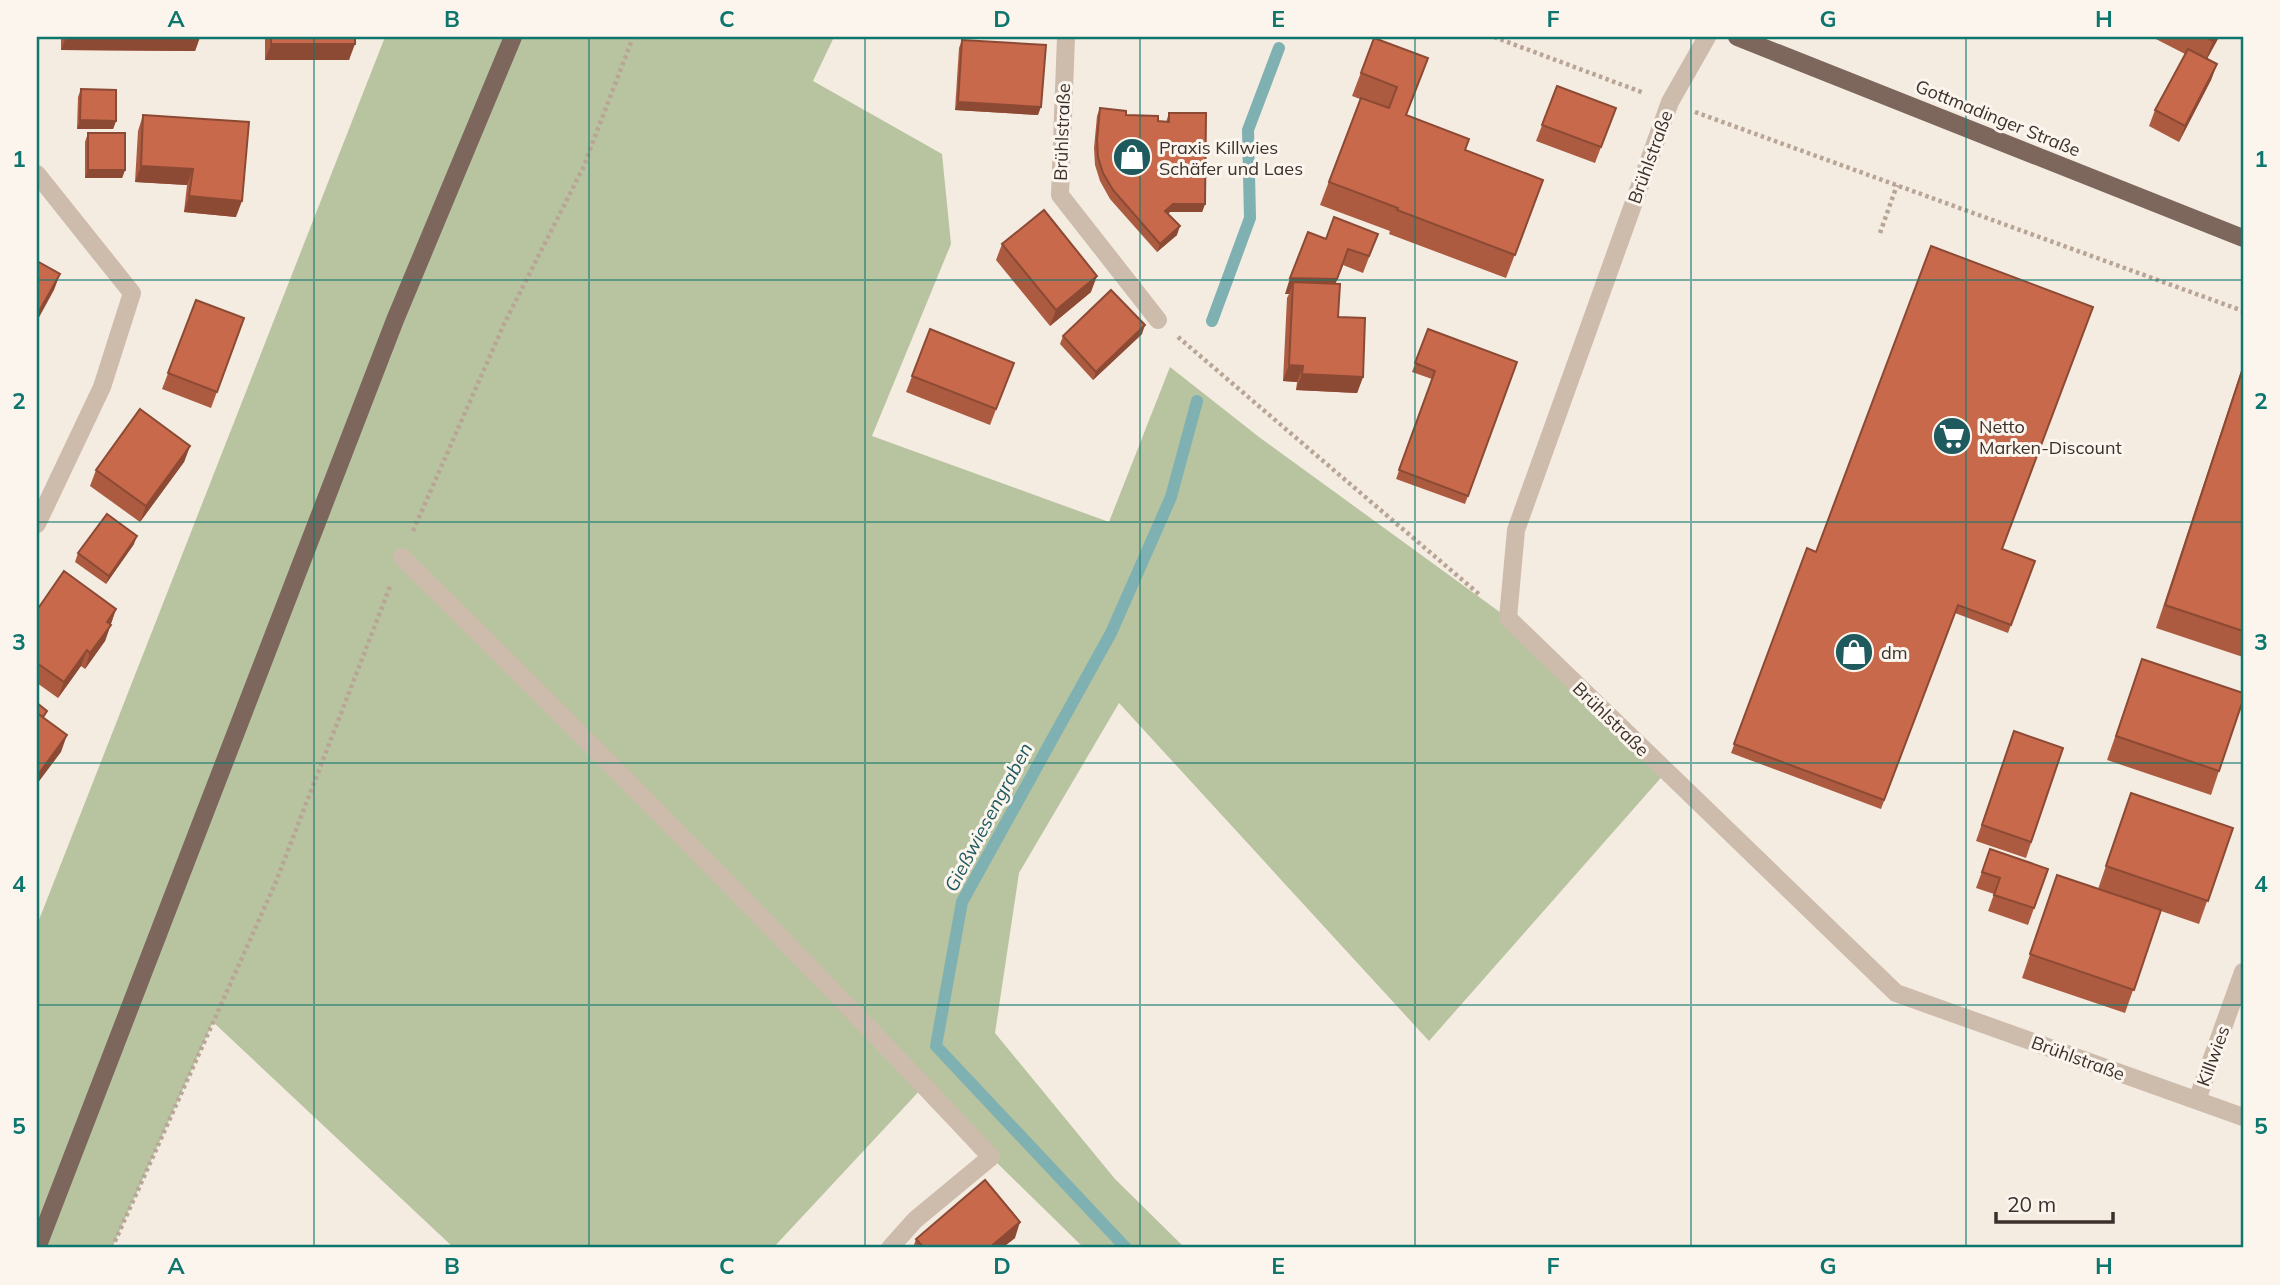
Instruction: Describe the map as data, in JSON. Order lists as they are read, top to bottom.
{
  "streets": {
    "main road": ["Gottmadinger Straße"],
    "street": ["Brühlstraße", "Killwies"]
  },
  "crossings": [
    ["Brühlstraße", "Killwies"]
  ],
  "water": ["Gießwiesengraben"],
  "places": {
    "shop": ["Praxis Killwies Schäfer und Laes", "dm"],
    "supermarket": ["Netto Marken-Discount"]
  },
  "scale_bar": "20 m",
  "grid": {
    "columns": [
      "A",
      "B",
      "C",
      "D",
      "E",
      "F",
      "G",
      "H"
    ],
    "rows": [
      "1",
      "2",
      "3",
      "4",
      "5"
    ]
  }
}
